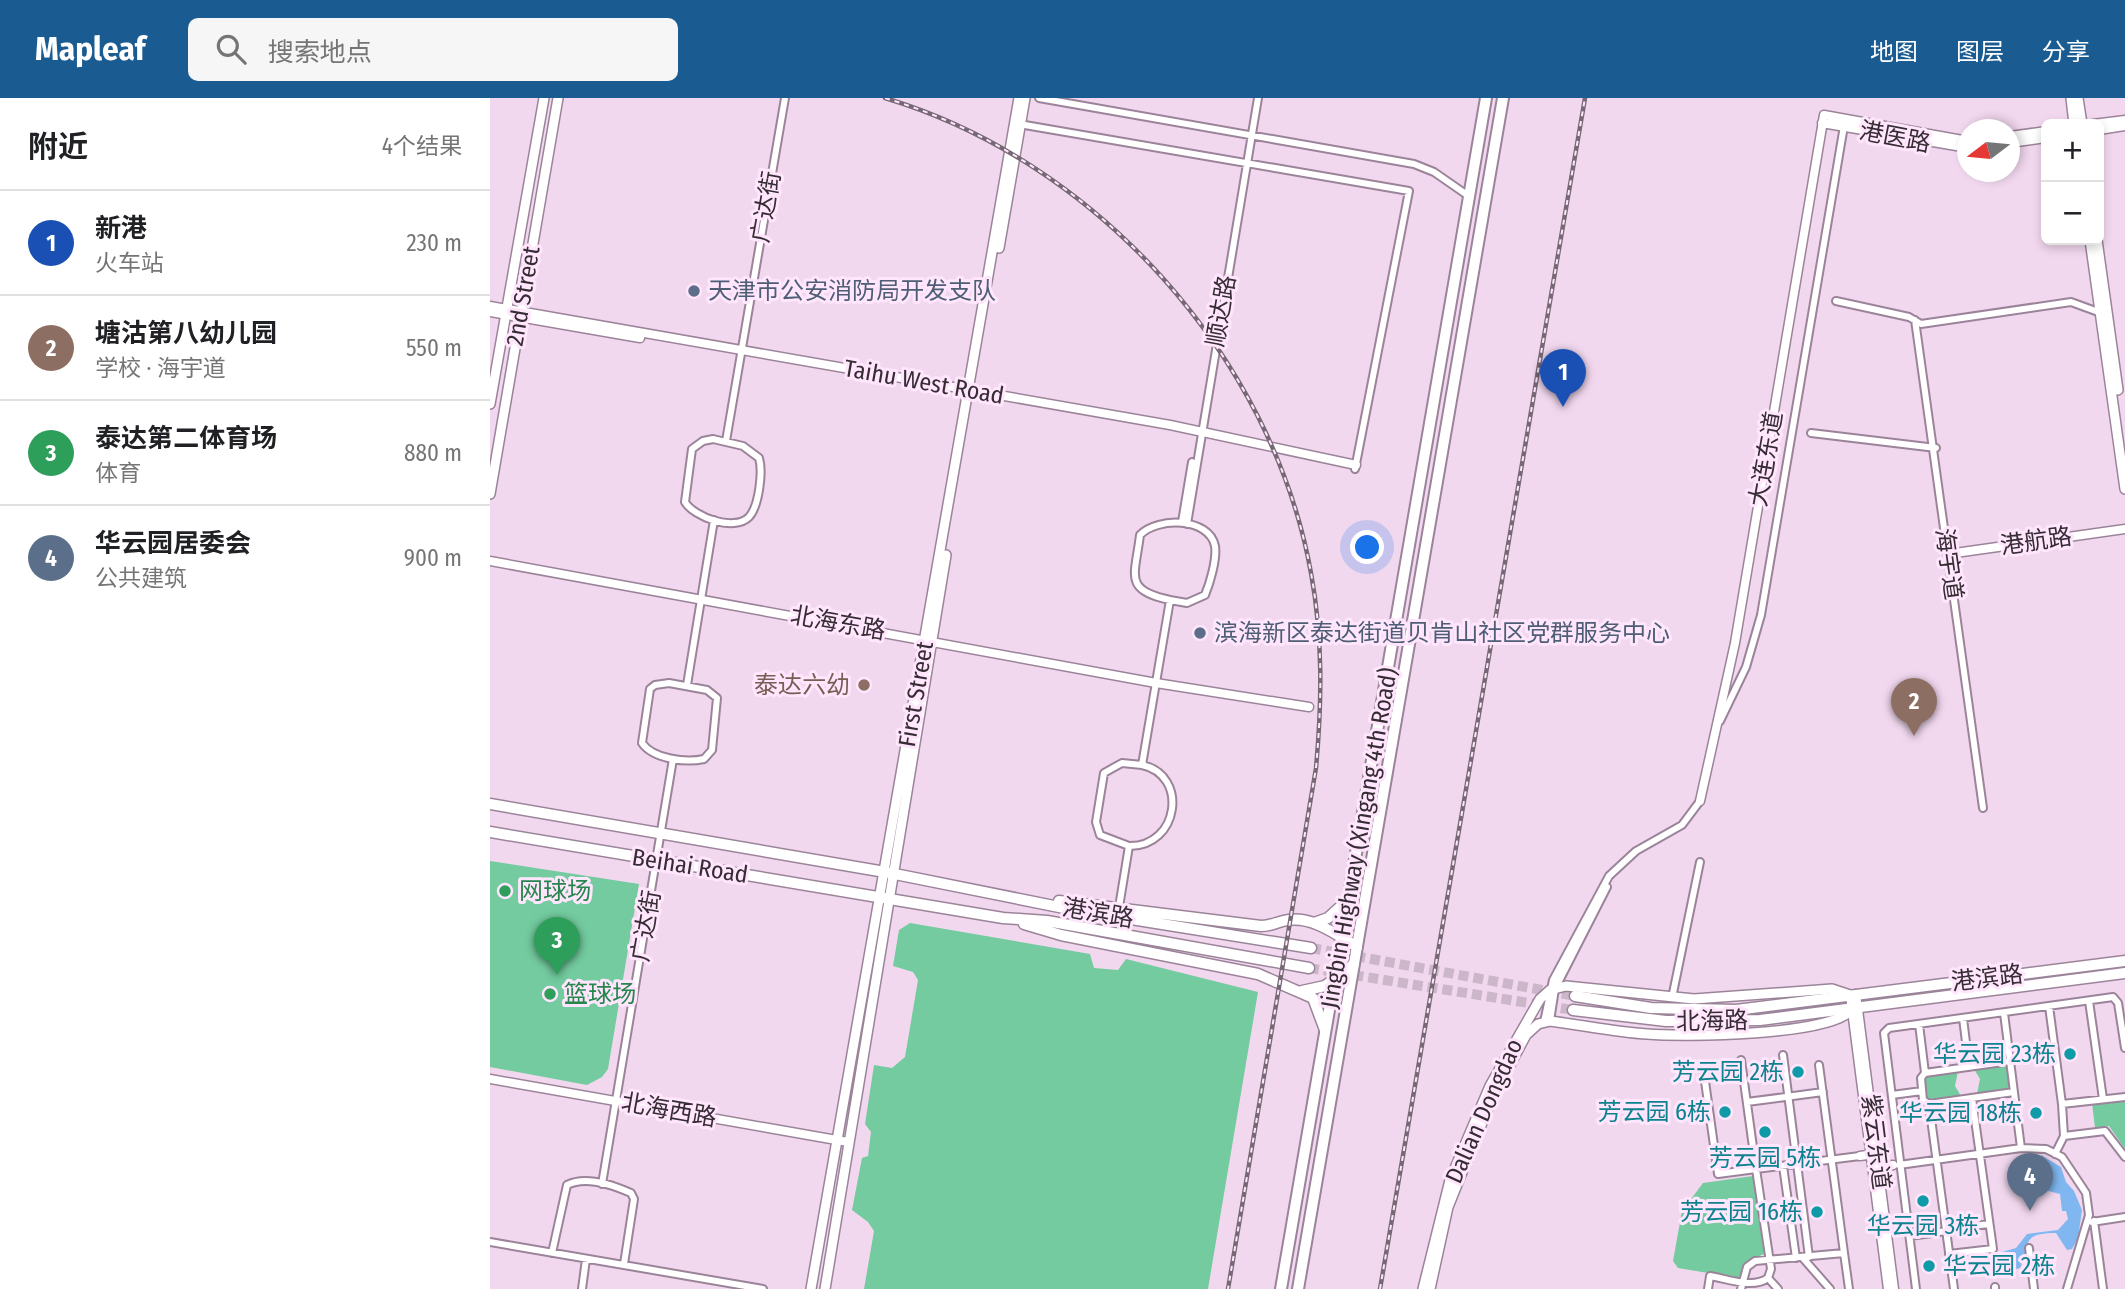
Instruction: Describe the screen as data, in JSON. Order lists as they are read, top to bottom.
{
  "streets": {
    "highway": ["Jingbin Highway (Xingang 4th Road)"],
    "main road": [
      "2nd Street",
      "First Street",
      "Beihai Road",
      "港滨路",
      "北海路",
      "Dalian Dongdao"
    ],
    "street": [
      "港医路",
      "广达街",
      "顺达路",
      "Taihu West Road",
      "大连东道",
      "港航路",
      "海宇道",
      "北海东路",
      "北海西路",
      "紫云东道"
    ]
  },
  "crossings": [
    ["港医路", "大连东道"],
    ["广达街", "Taihu West Road"],
    ["广达街", "Beihai Road"],
    ["广达街", "北海西路"],
    ["2nd Street", "Taihu West Road"],
    ["顺达路", "Taihu West Road"],
    ["Taihu West Road", "First Street"],
    ["港航路", "海宇道"],
    ["北海东路", "First Street"],
    ["First Street", "Beihai Road"],
    ["First Street", "港滨路"],
    ["First Street", "北海西路"],
    ["Beihai Road", "港滨路"],
    ["港滨路", "北海路"],
    ["港滨路", "Dalian Dongdao"],
    ["港滨路", "紫云东道"],
    ["北海路", "Dalian Dongdao"],
    ["北海路", "紫云东道"],
    ["Dalian Dongdao", "紫云东道"]
  ],
  "places": [
    "天津市公安消防局开发支队",
    "滨海新区泰达街道贝肯山社区党群服务中心",
    "泰达六幼",
    "网球场",
    "篮球场",
    "华云园 23栋",
    "芳云园 2栋",
    "芳云园 6栋",
    "华云园 18栋",
    "芳云园 5栋",
    "华云园 3栋",
    "芳云园 16栋",
    "华云园 2栋"
  ],
  "north": "left",
  "page": {
    "header": "Mapleaf",
    "search": "搜索地点",
    "nav": ["地图", "图层", "分享"],
    "heading": ["附近", "4个结果"],
    "map_buttons": ["+", "−"],
    "list": [
      {
        "mark": "1",
        "name": "新港",
        "note": "火车站",
        "value": "230 m"
      },
      {
        "mark": "2",
        "name": "塘沽第八幼儿园",
        "note": "学校 · 海宇道",
        "value": "550 m"
      },
      {
        "mark": "3",
        "name": "泰达第二体育场",
        "note": "体育",
        "value": "880 m"
      },
      {
        "mark": "4",
        "name": "华云园居委会",
        "note": "公共建筑",
        "value": "900 m"
      }
    ],
    "pins": [
      "1",
      "2",
      "3",
      "4"
    ]
  }
}
